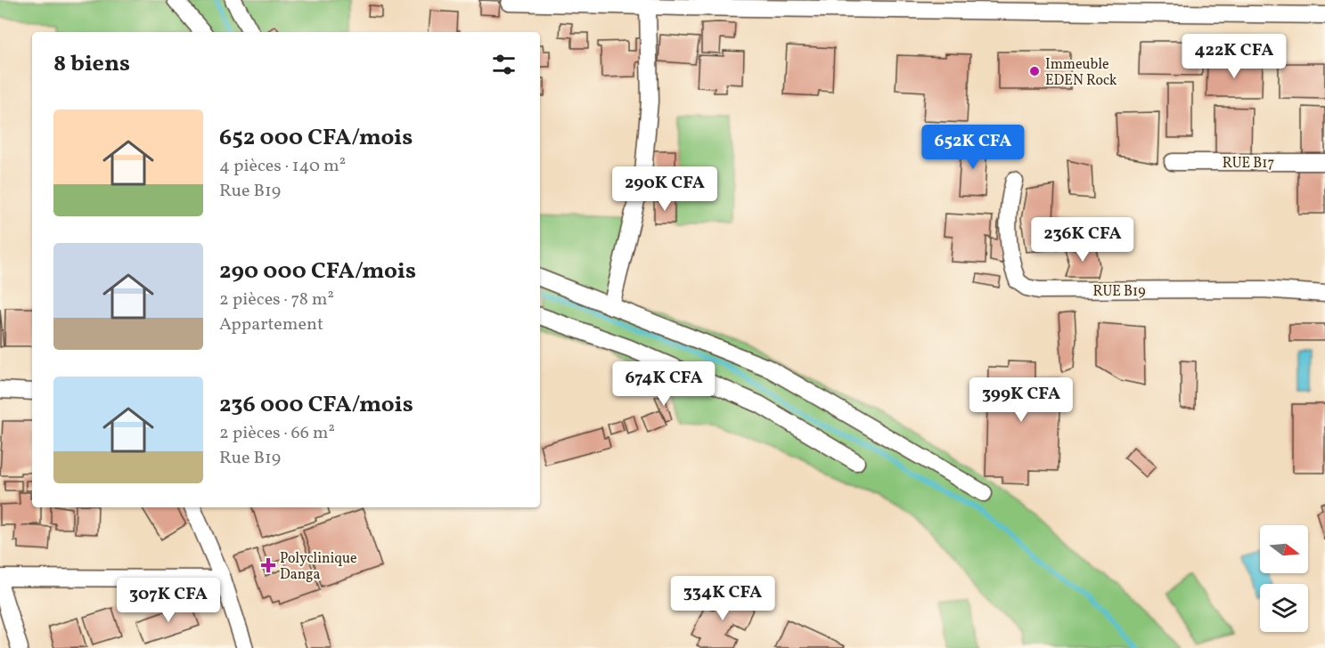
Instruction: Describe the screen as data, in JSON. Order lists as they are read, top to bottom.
{
  "streets": {
    "street": ["RUE B17", "RUE B19"]
  },
  "places": {
    "other": ["Immeuble EDEN Rock"],
    "health": ["Polyclinique Danga"]
  },
  "north": "right",
  "page": {
    "heading": "8 biens",
    "price": [
      "422K CFA",
      "652K CFA",
      "290K CFA",
      "236K CFA",
      "674K CFA",
      "399K CFA",
      "334K CFA",
      "307K CFA"
    ],
    "list": [
      {
        "name": "652 000 CFA/mois",
        "note": "4 pièces · 140 m² · Rue B19"
      },
      {
        "name": "290 000 CFA/mois",
        "note": "2 pièces · 78 m² · Appartement"
      },
      {
        "name": "236 000 CFA/mois",
        "note": "2 pièces · 66 m² · Rue B19"
      }
    ]
  }
}
